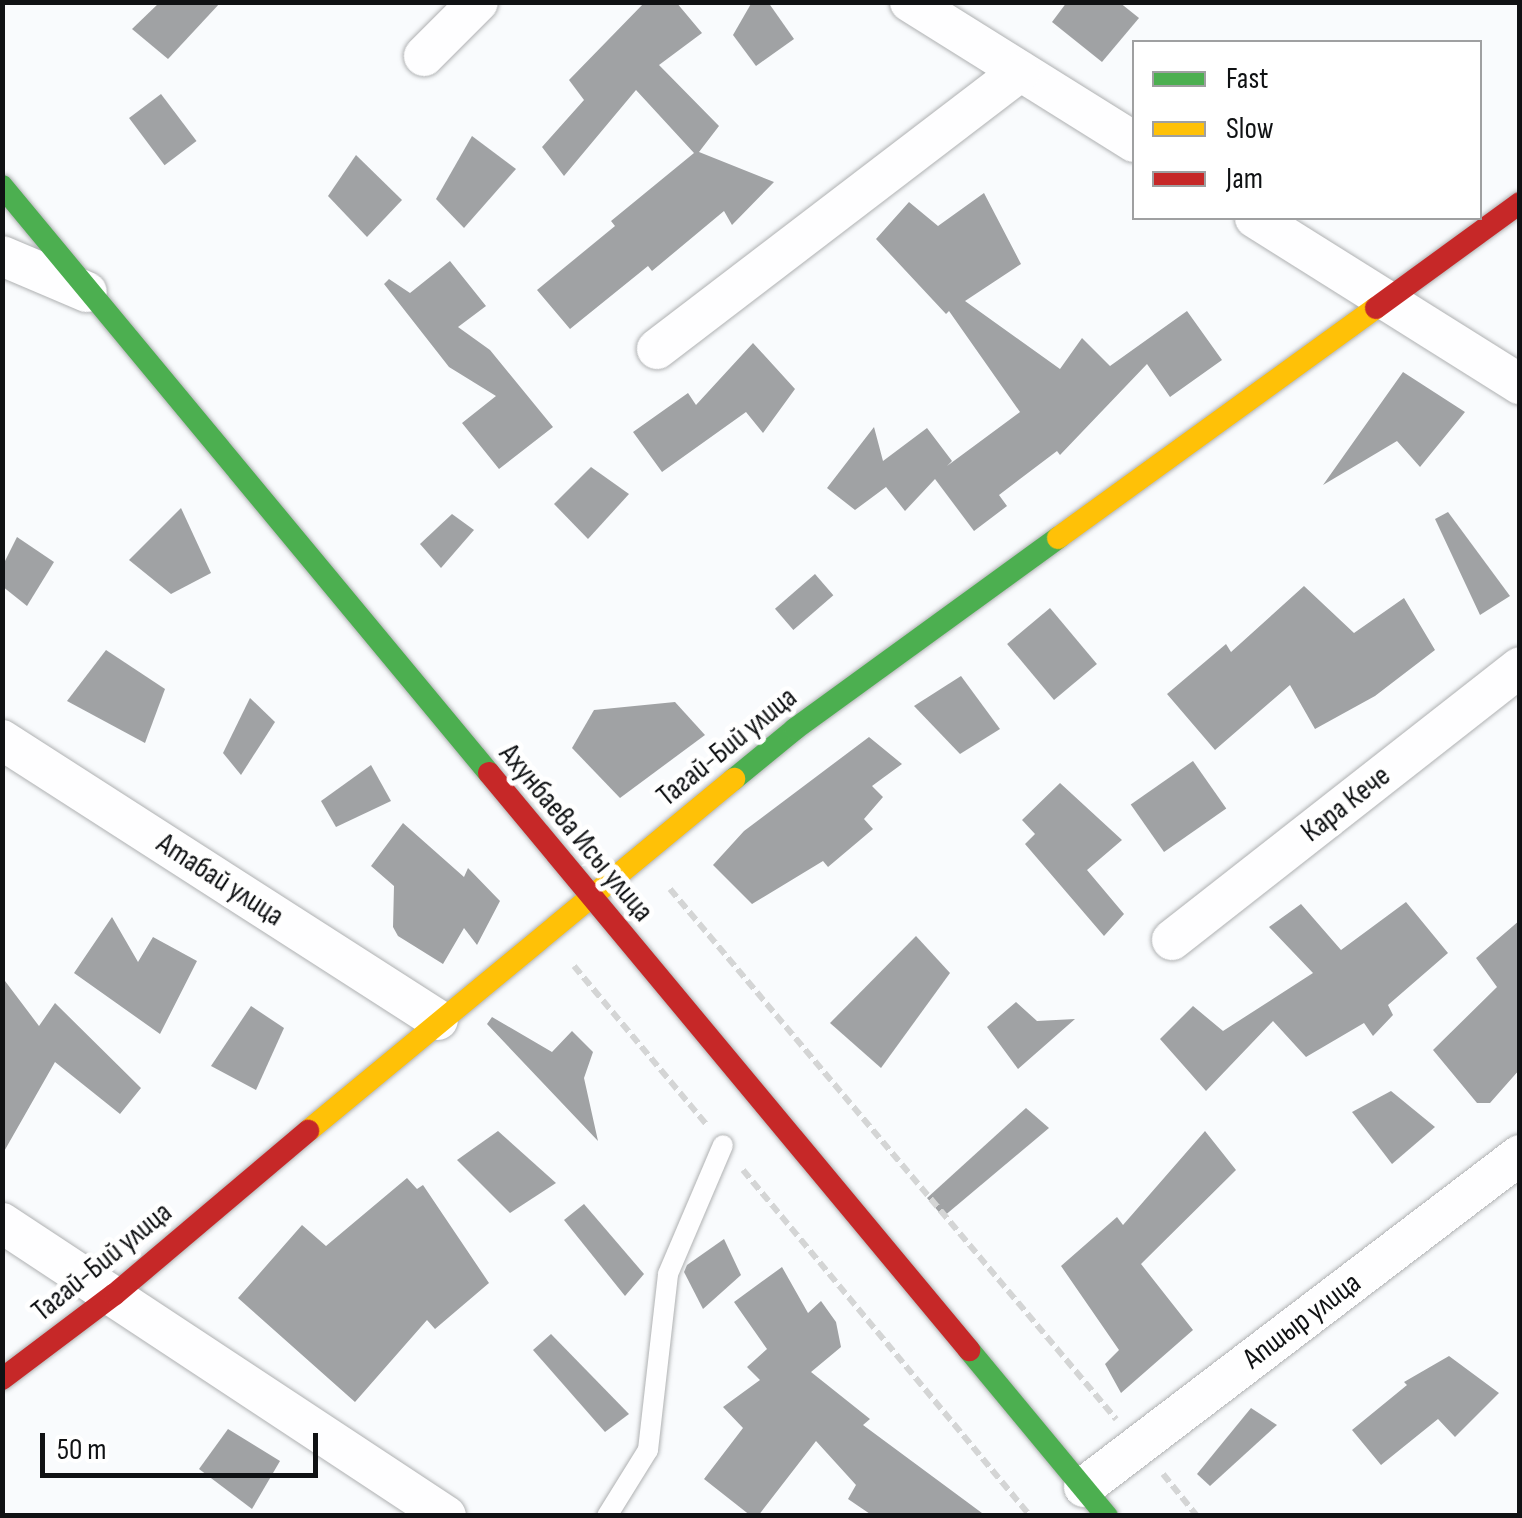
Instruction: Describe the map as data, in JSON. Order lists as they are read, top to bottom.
{
  "streets": {
    "street": [
      "Тагай-Бий улица",
      "Кара Кече",
      "Ахунбаева Исы улица",
      "Атабай улица",
      "Апшыр улица"
    ]
  },
  "crossings": [
    ["Тагай-Бий улица", "Ахунбаева Исы улица"],
    ["Тагай-Бий улица", "Атабай улица"],
    ["Ахунбаева Исы улица", "Апшыр улица"]
  ],
  "legend": ["Fast", "Slow", "Jam"],
  "scale_bar": "50 m"
}
